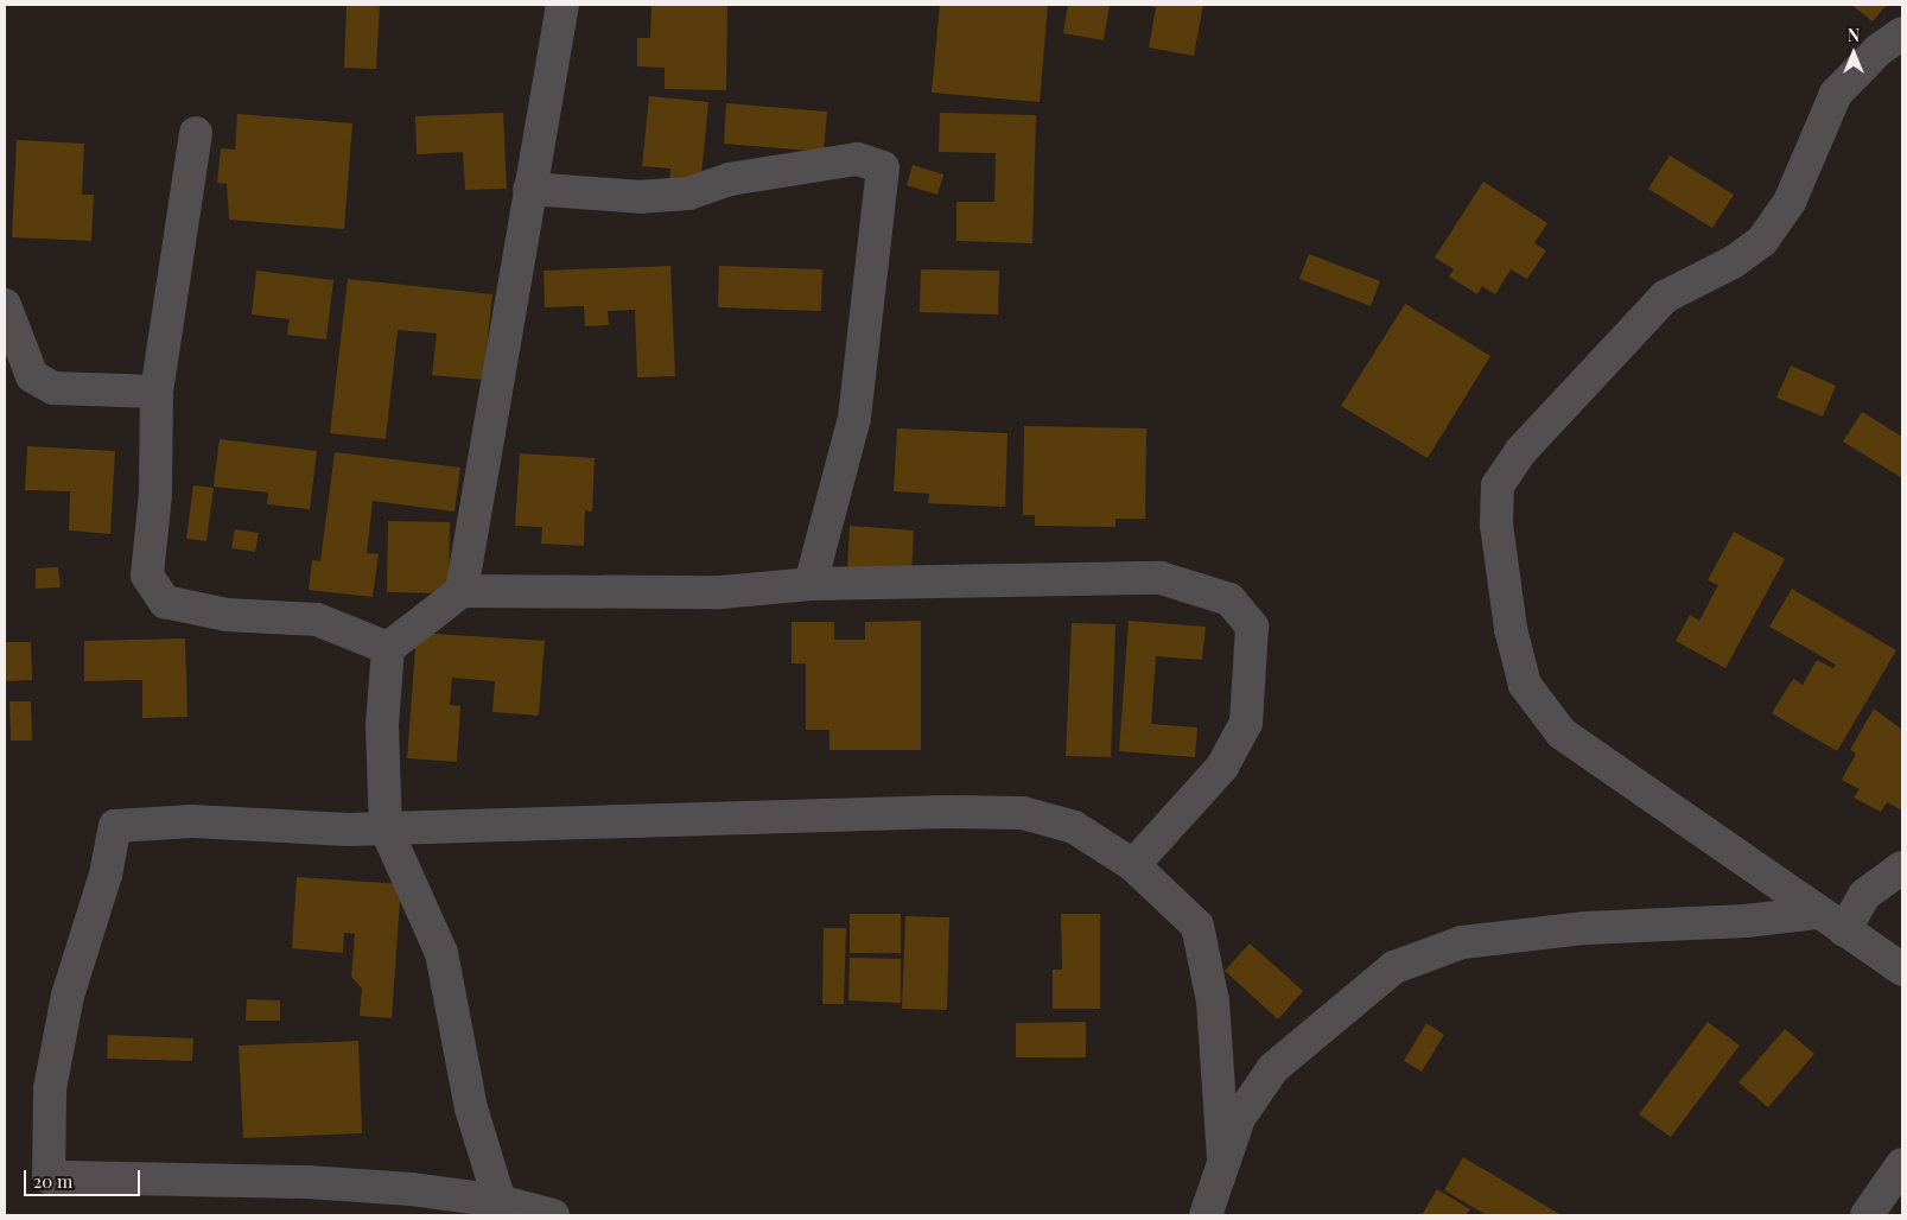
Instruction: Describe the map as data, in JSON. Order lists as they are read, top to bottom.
{
  "scale_bar": "20 m",
  "north": "top"
}
